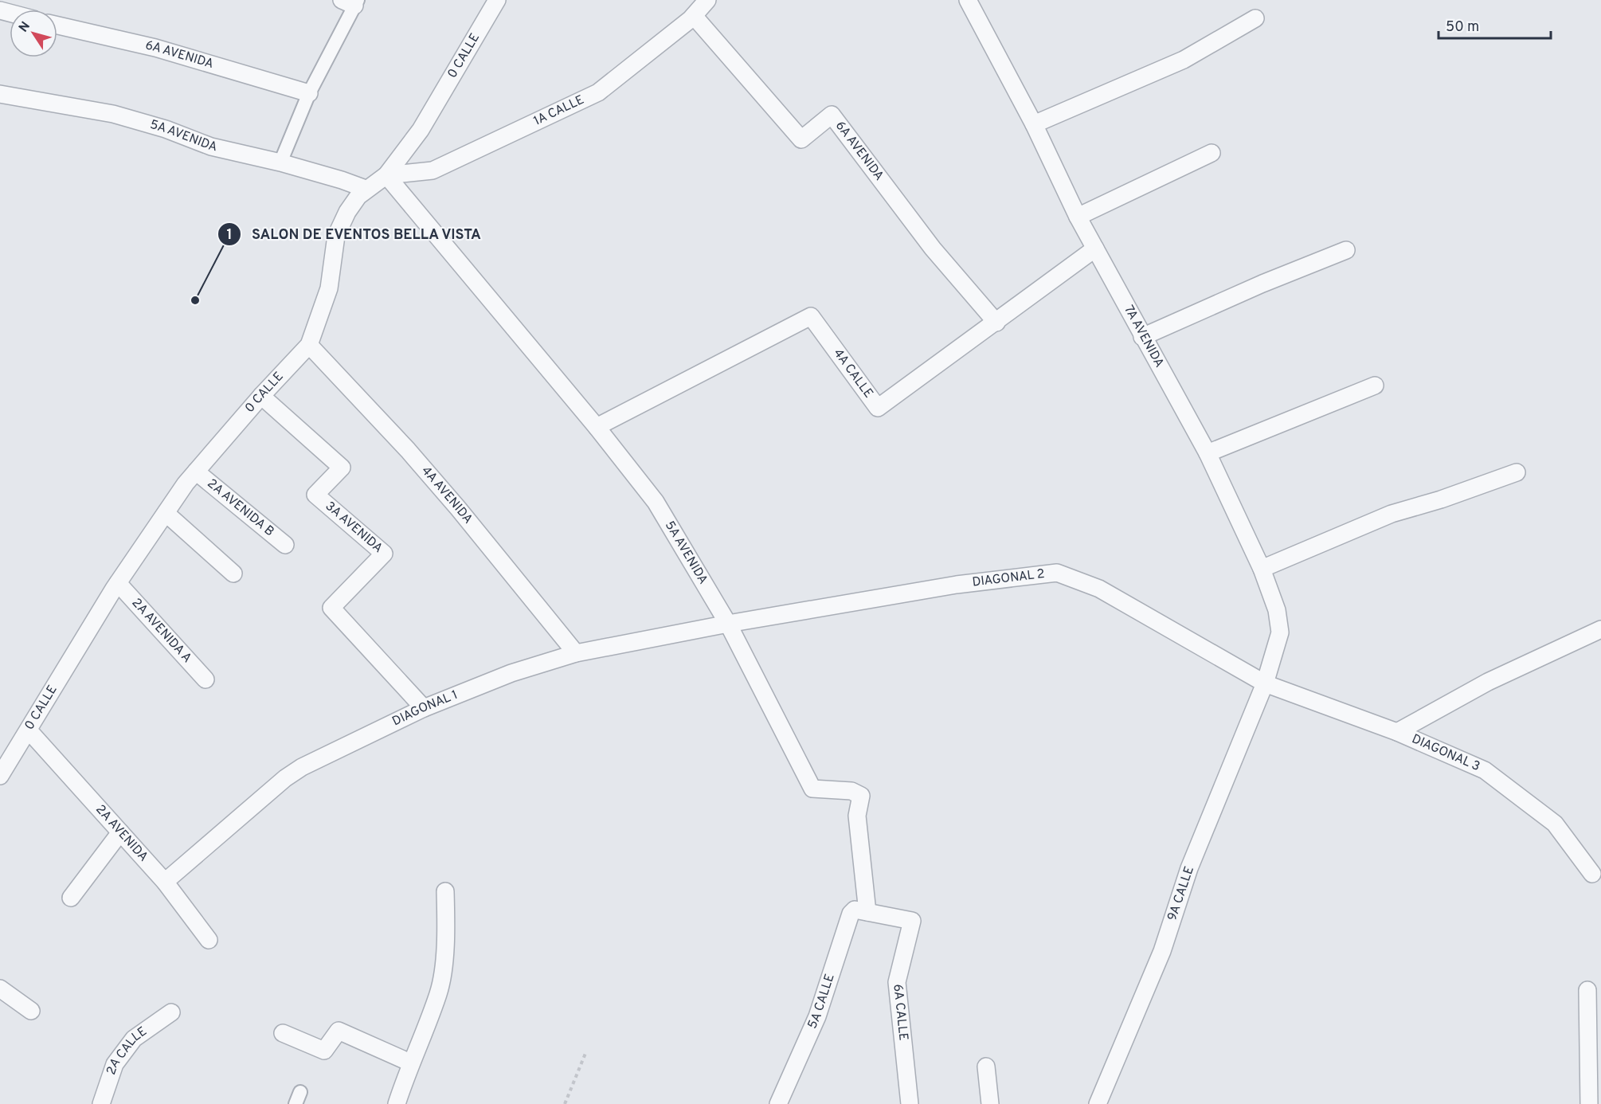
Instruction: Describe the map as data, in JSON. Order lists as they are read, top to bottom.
{
  "streets": {
    "street": [
      "6A AVENIDA",
      "0 CALLE",
      "1A CALLE",
      "5A AVENIDA",
      "7A AVENIDA",
      "4A CALLE",
      "4A AVENIDA",
      "2A AVENIDA B",
      "3A AVENIDA",
      "DIAGONAL 2",
      "2A AVENIDA A",
      "DIAGONAL 1",
      "DIAGONAL 3",
      "2A AVENIDA",
      "9A CALLE",
      "5A CALLE",
      "6A CALLE",
      "2A CALLE"
    ]
  },
  "crossings": [
    ["6A AVENIDA", "1A CALLE"],
    ["6A AVENIDA", "4A CALLE"],
    ["0 CALLE", "1A CALLE"],
    ["0 CALLE", "5A AVENIDA"],
    ["0 CALLE", "4A AVENIDA"],
    ["0 CALLE", "2A AVENIDA B"],
    ["0 CALLE", "3A AVENIDA"],
    ["0 CALLE", "2A AVENIDA A"],
    ["0 CALLE", "2A AVENIDA"],
    ["1A CALLE", "5A AVENIDA"],
    ["5A AVENIDA", "4A CALLE"],
    ["5A AVENIDA", "DIAGONAL 2"],
    ["5A AVENIDA", "DIAGONAL 1"],
    ["5A AVENIDA", "5A CALLE"],
    ["5A AVENIDA", "6A CALLE"],
    ["7A AVENIDA", "4A CALLE"],
    ["7A AVENIDA", "DIAGONAL 2"],
    ["7A AVENIDA", "DIAGONAL 3"],
    ["7A AVENIDA", "9A CALLE"],
    ["4A AVENIDA", "DIAGONAL 1"],
    ["3A AVENIDA", "DIAGONAL 1"],
    ["DIAGONAL 2", "DIAGONAL 1"],
    ["DIAGONAL 2", "DIAGONAL 3"],
    ["DIAGONAL 2", "9A CALLE"],
    ["DIAGONAL 1", "2A AVENIDA"],
    ["DIAGONAL 3", "9A CALLE"],
    ["5A CALLE", "6A CALLE"]
  ],
  "places": ["SALON DE EVENTOS BELLA VISTA"],
  "scale_bar": "50 m",
  "north": "top left"
}
